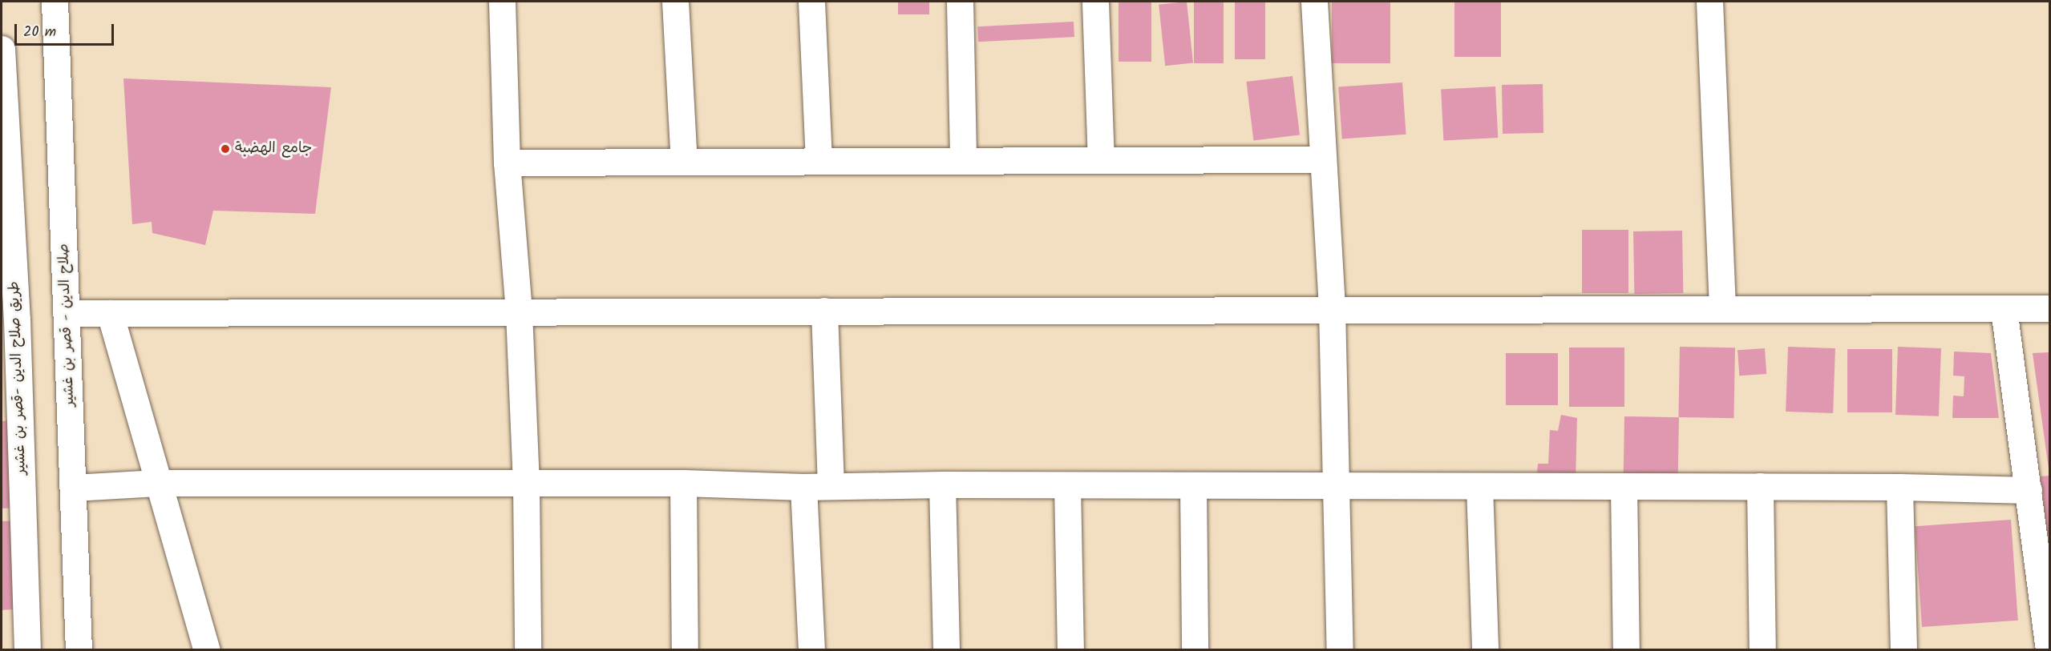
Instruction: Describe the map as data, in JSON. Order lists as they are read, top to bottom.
{
  "streets": {
    "main road": ["صلاح الدين - قصر بن غشير", "طريق صلاح الدين -قصر بن غشير"]
  },
  "places": ["جامع الهضبة"],
  "scale_bar": "20 m"
}
